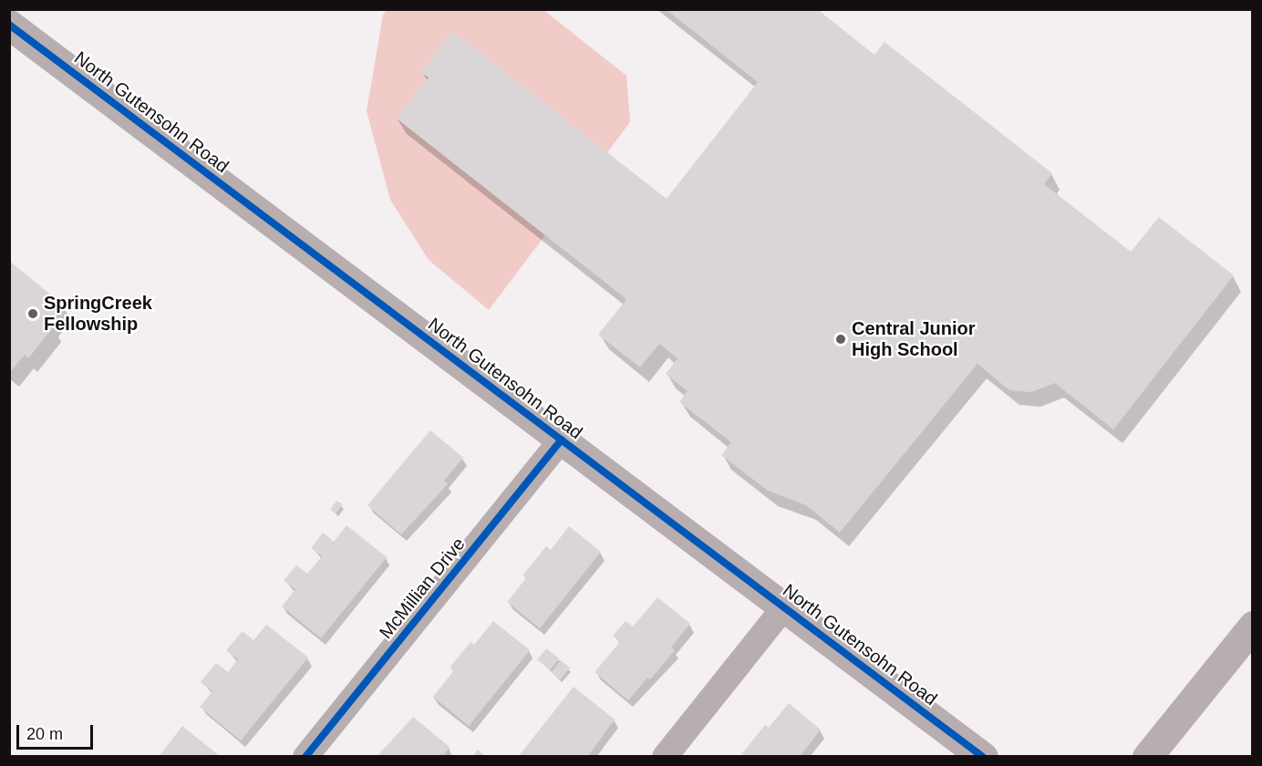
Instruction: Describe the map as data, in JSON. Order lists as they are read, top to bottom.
{
  "streets": {
    "street": ["North Gutensohn Road", "McMillian Drive"]
  },
  "crossings": [
    ["North Gutensohn Road", "McMillian Drive"]
  ],
  "places": ["SpringCreek Fellowship", "Central Junior High School"],
  "scale_bar": "20 m"
}
